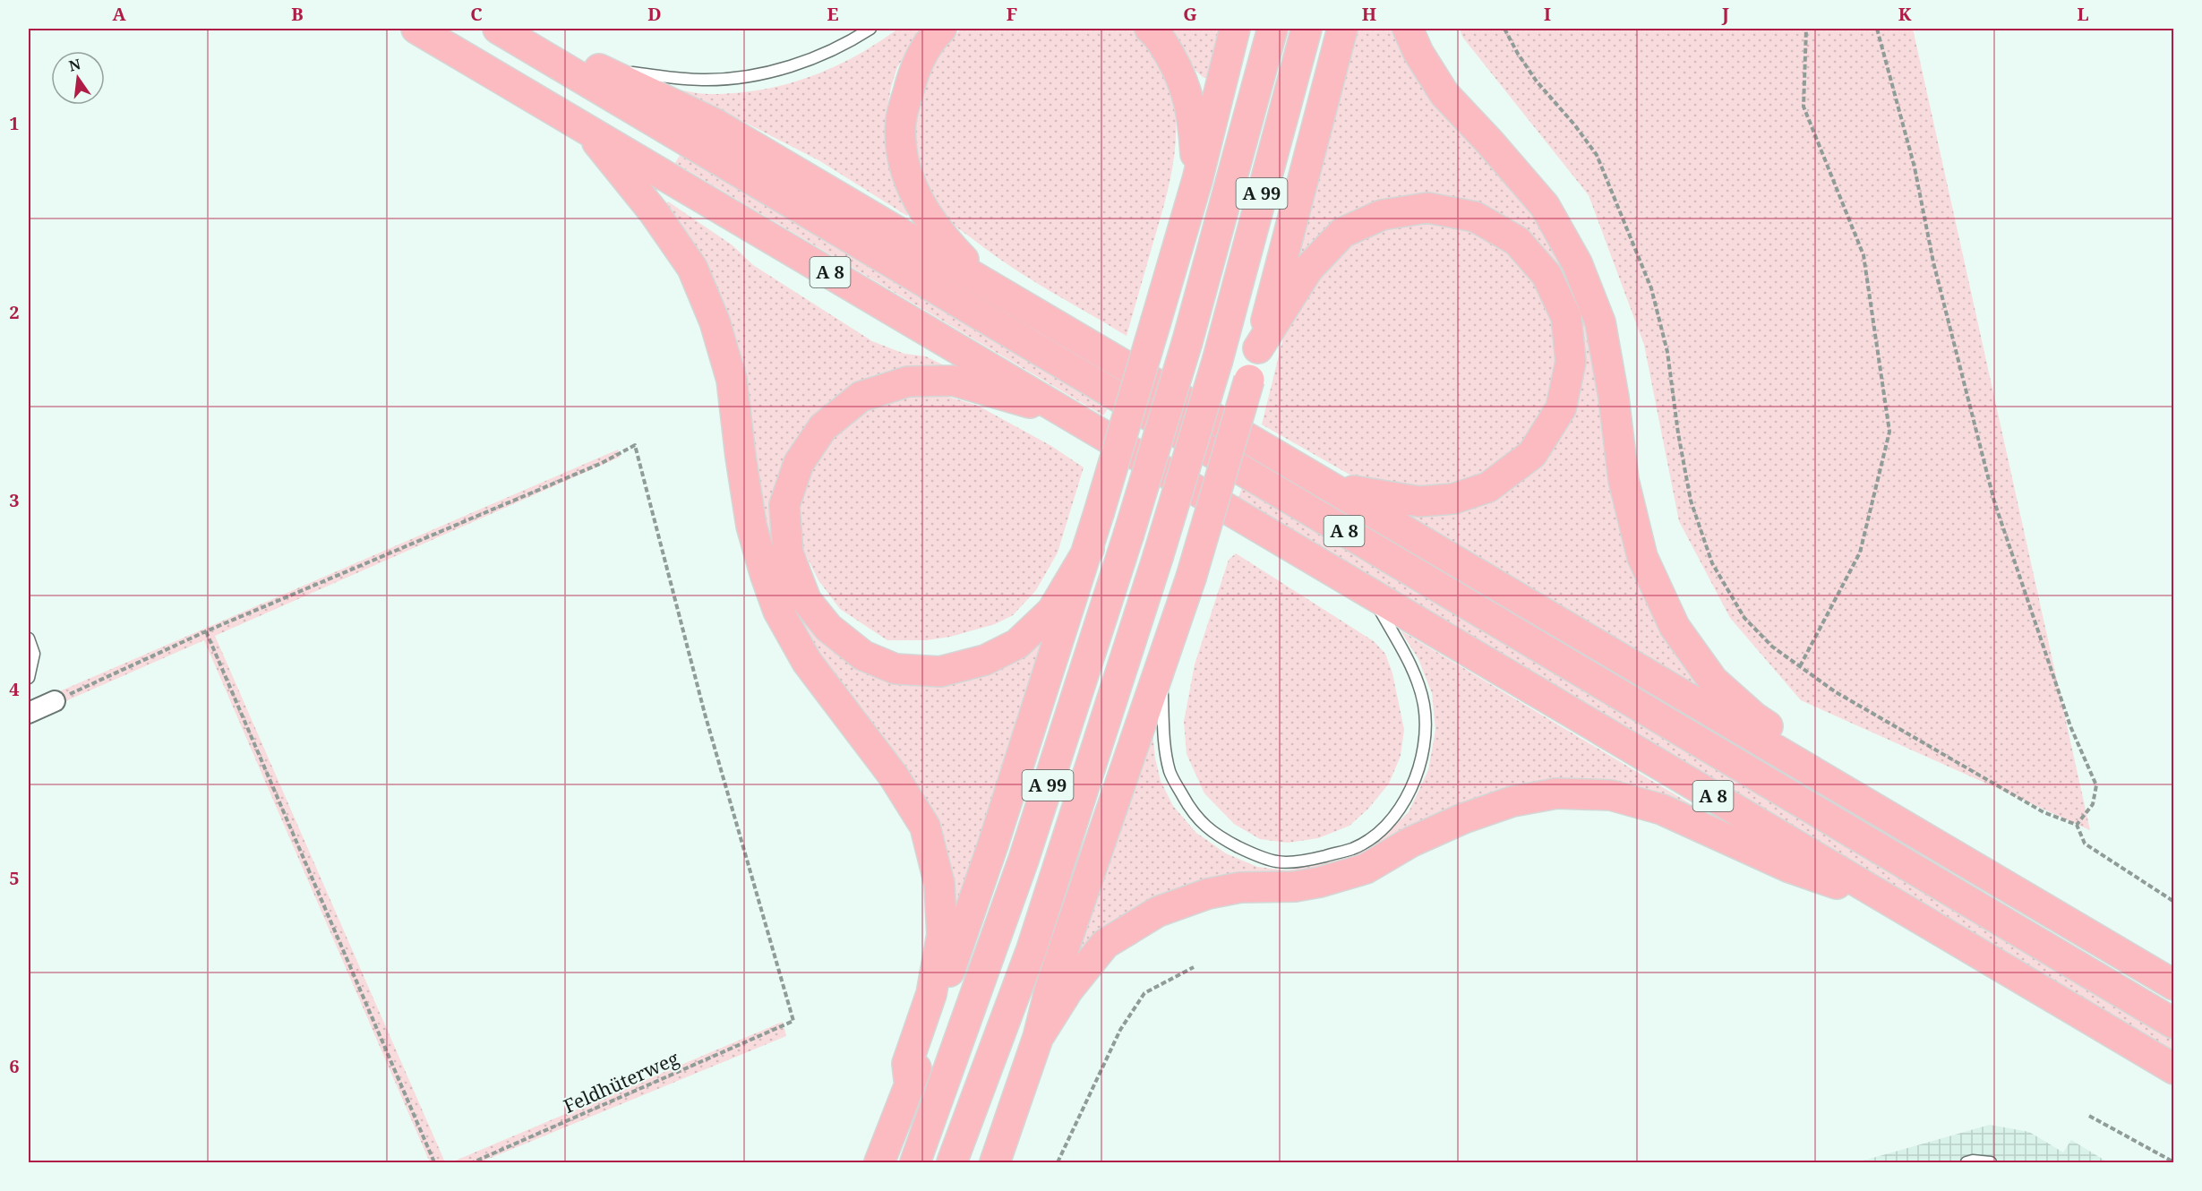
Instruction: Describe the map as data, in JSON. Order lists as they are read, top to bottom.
{
  "streets": {
    "highway": ["A 99", "A 8"],
    "path": ["Feldhüterweg"]
  },
  "north": "top",
  "grid": {
    "columns": [
      "A",
      "B",
      "C",
      "D",
      "E",
      "F",
      "G",
      "H",
      "I",
      "J",
      "K",
      "L"
    ],
    "rows": [
      "1",
      "2",
      "3",
      "4",
      "5",
      "6"
    ]
  }
}
